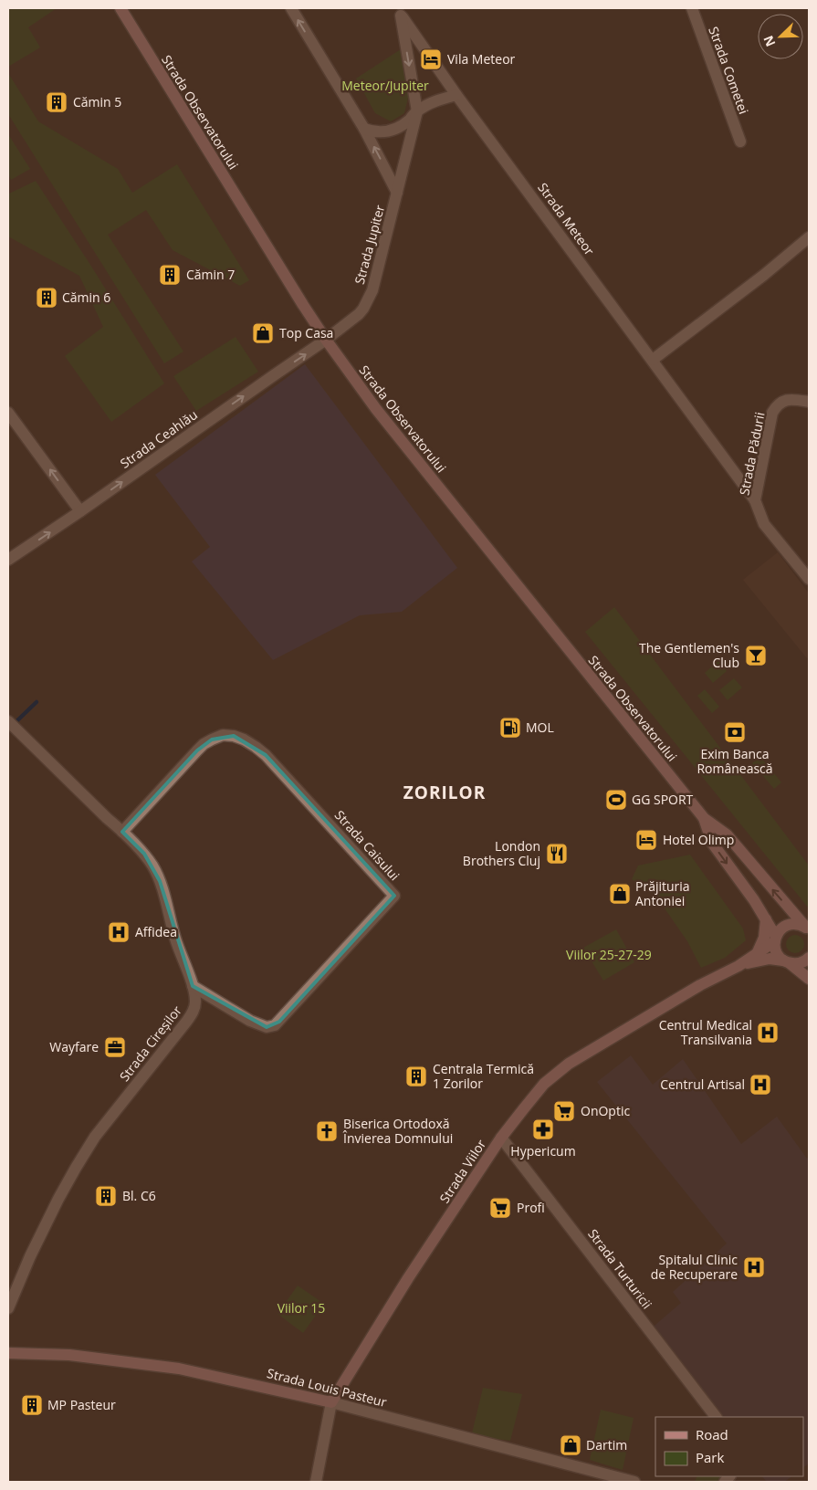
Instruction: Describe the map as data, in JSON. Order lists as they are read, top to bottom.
{
  "streets": {
    "main road": ["Strada Observatorului", "Strada Viilor", "Strada Louis Pasteur"],
    "street": [
      "Strada Cometei",
      "Strada Meteor",
      "Strada Jupiter",
      "Strada Ceahlău",
      "Strada Pădurii",
      "Strada Caisului",
      "Strada Cireșilor",
      "Strada Turturicii"
    ]
  },
  "crossings": [
    ["Strada Observatorului", "Strada Jupiter"],
    ["Strada Observatorului", "Strada Ceahlău"],
    ["Strada Observatorului", "Strada Viilor"],
    ["Strada Meteor", "Strada Jupiter"],
    ["Strada Meteor", "Strada Pădurii"],
    ["Strada Jupiter", "Strada Ceahlău"],
    ["Strada Caisului", "Strada Cireșilor"],
    ["Strada Viilor", "Strada Turturicii"],
    ["Strada Viilor", "Strada Louis Pasteur"]
  ],
  "one_way": ["Strada Ceahlău"],
  "districts": ["ZORILOR"],
  "parks": ["Meteor/Jupiter", "Viilor 25-27-29", "Viilor 15"],
  "places": {
    "hotel": ["Vila Meteor", "Hotel Olimp"],
    "building": [
      "Cămin 5",
      "Cămin 7",
      "Cămin 6",
      "Centrala Termică 1 Zorilor",
      "Bl. C6",
      "MP Pasteur"
    ],
    "shop": ["Top Casa", "Prăjituria Antoniei", "Dartim"],
    "bar": ["The Gentlemen's Club"],
    "fuel station": ["MOL"],
    "bank": ["Exim Banca Românească"],
    "sports": ["GG SPORT"],
    "restaurant": ["London Brothers Cluj"],
    "hospital": [
      "Affidea",
      "Centrul Medical Transilvania",
      "Centrul Artisal",
      "Spitalul Clinic de Recuperare"
    ],
    "office": ["Wayfare"],
    "supermarket": ["OnOptic", "Profi"],
    "pharmacy": ["Hypericum"],
    "church": ["Biserica Ortodoxă Învierea Domnului"]
  },
  "legend": ["Road", "Park"],
  "north": "bottom left"
}
